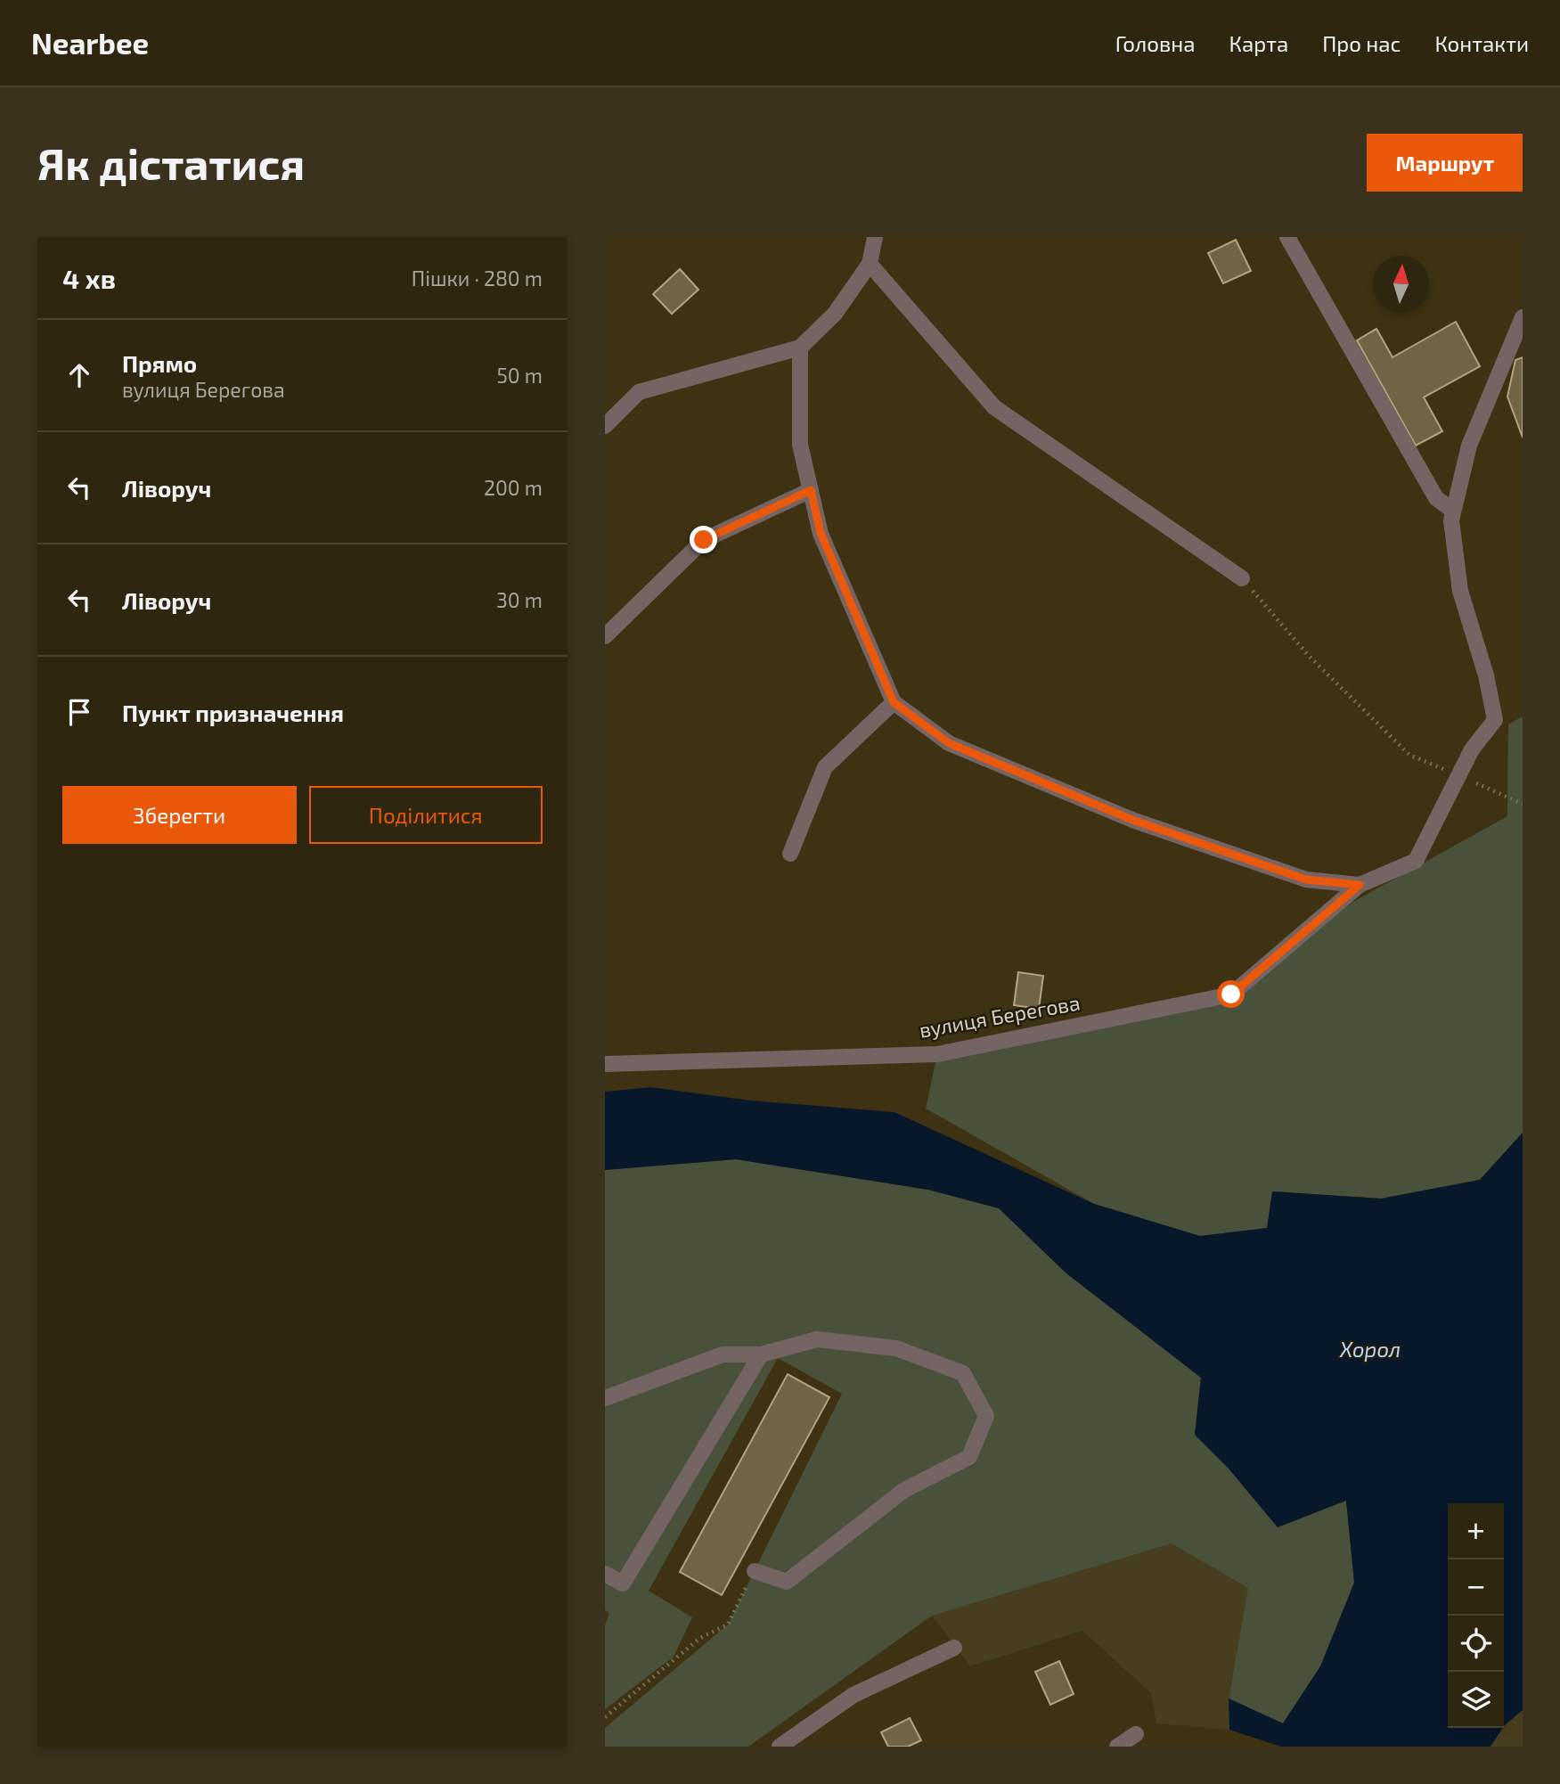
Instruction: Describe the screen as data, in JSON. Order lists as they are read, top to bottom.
{
  "streets": {
    "street": ["вулиця Берегова"]
  },
  "water": ["Хорол"],
  "north": "top",
  "page": {
    "header": "Nearbee",
    "nav": [
      "Головна",
      "Карта",
      "Про нас",
      "Контакти"
    ],
    "buttons": [
      "Маршрут",
      ["Зберегти", "Поділитися"]
    ],
    "title": "Як дістатися",
    "heading": ["4 хв", "Пішки · 280 m"],
    "list": [
      ["Прямо", "вулиця Берегова", "50 m"],
      ["Ліворуч", "200 m"],
      ["Ліворуч", "30 m"],
      "Пункт призначення"
    ],
    "map_buttons": ["+", "−"]
  }
}
